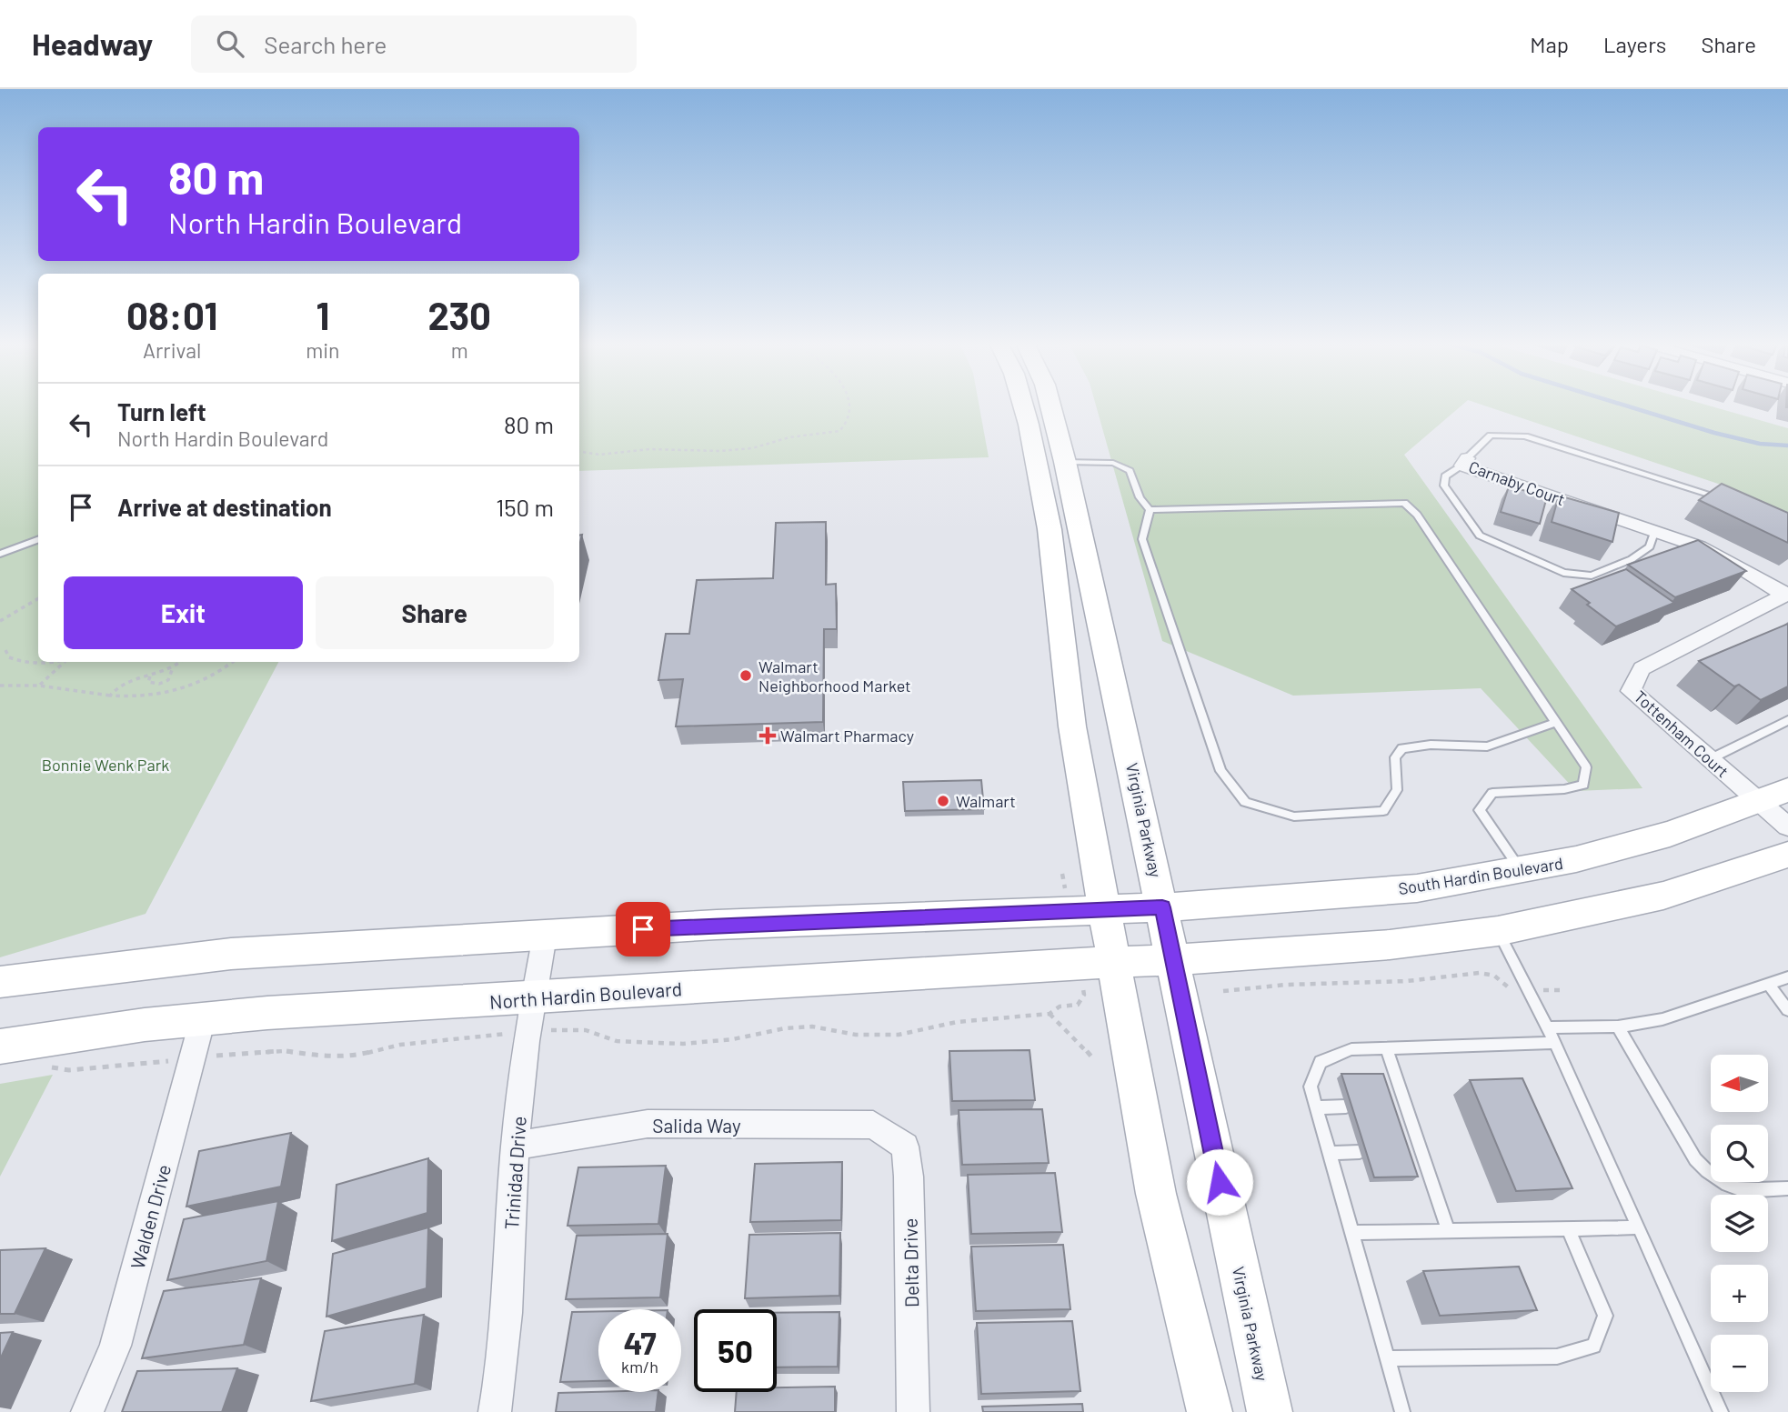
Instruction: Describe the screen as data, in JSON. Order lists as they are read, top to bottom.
{
  "streets": {
    "main road": ["Virginia Parkway", "South Hardin Boulevard", "North Hardin Boulevard"],
    "street": [
      "Carnaby Court",
      "Tottenham Court",
      "Salida Way",
      "Trinidad Drive",
      "Walden Drive",
      "Delta Drive"
    ]
  },
  "crossings": [
    ["Carnaby Court", "Tottenham Court"],
    ["Tottenham Court", "South Hardin Boulevard"],
    ["Virginia Parkway", "South Hardin Boulevard"],
    ["Virginia Parkway", "North Hardin Boulevard"],
    ["North Hardin Boulevard", "Trinidad Drive"],
    ["North Hardin Boulevard", "Walden Drive"],
    ["Salida Way", "Trinidad Drive"],
    ["Salida Way", "Delta Drive"]
  ],
  "parks": ["Bonnie Wenk Park"],
  "places": {
    "other": ["Walmart Neighborhood Market", "Walmart"],
    "health": ["Walmart Pharmacy"]
  },
  "north": "left",
  "page": {
    "header": "Headway",
    "search": "Search here",
    "nav": ["Map", "Layers", "Share"],
    "turn": ["80 m", "North Hardin Boulevard"],
    "eta": [
      "08:01",
      "Arrival",
      "1",
      "min",
      "230",
      "m"
    ],
    "list": [
      {
        "name": "Turn left",
        "note": "North Hardin Boulevard",
        "value": "80 m"
      },
      {
        "name": "Arrive at destination",
        "value": "150 m"
      }
    ],
    "buttons": ["Exit", "Share"],
    "map_buttons": ["+", "−"],
    "speed": "47 km/h",
    "limit": "50"
  }
}
